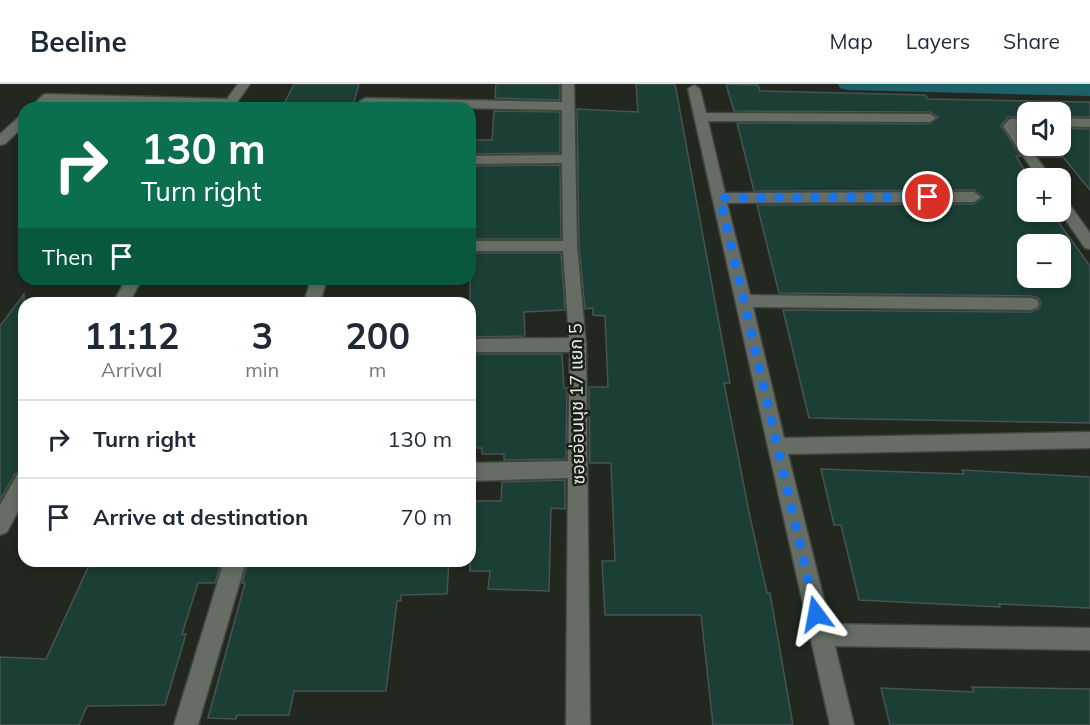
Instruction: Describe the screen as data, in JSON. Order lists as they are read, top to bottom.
{
  "streets": {
    "street": ["ซอยอ่อนนุช 17 แยก 5"]
  },
  "page": {
    "header": "Beeline",
    "nav": ["Map", "Layers", "Share"],
    "map_buttons": ["+", "−"],
    "turn": ["130 m", "Turn right"],
    "then": "Then",
    "eta": [
      "11:12",
      "Arrival",
      "3",
      "min",
      "200",
      "m"
    ],
    "list": [
      {
        "name": "Turn right",
        "value": "130 m"
      },
      {
        "name": "Arrive at destination",
        "value": "70 m"
      }
    ]
  }
}
